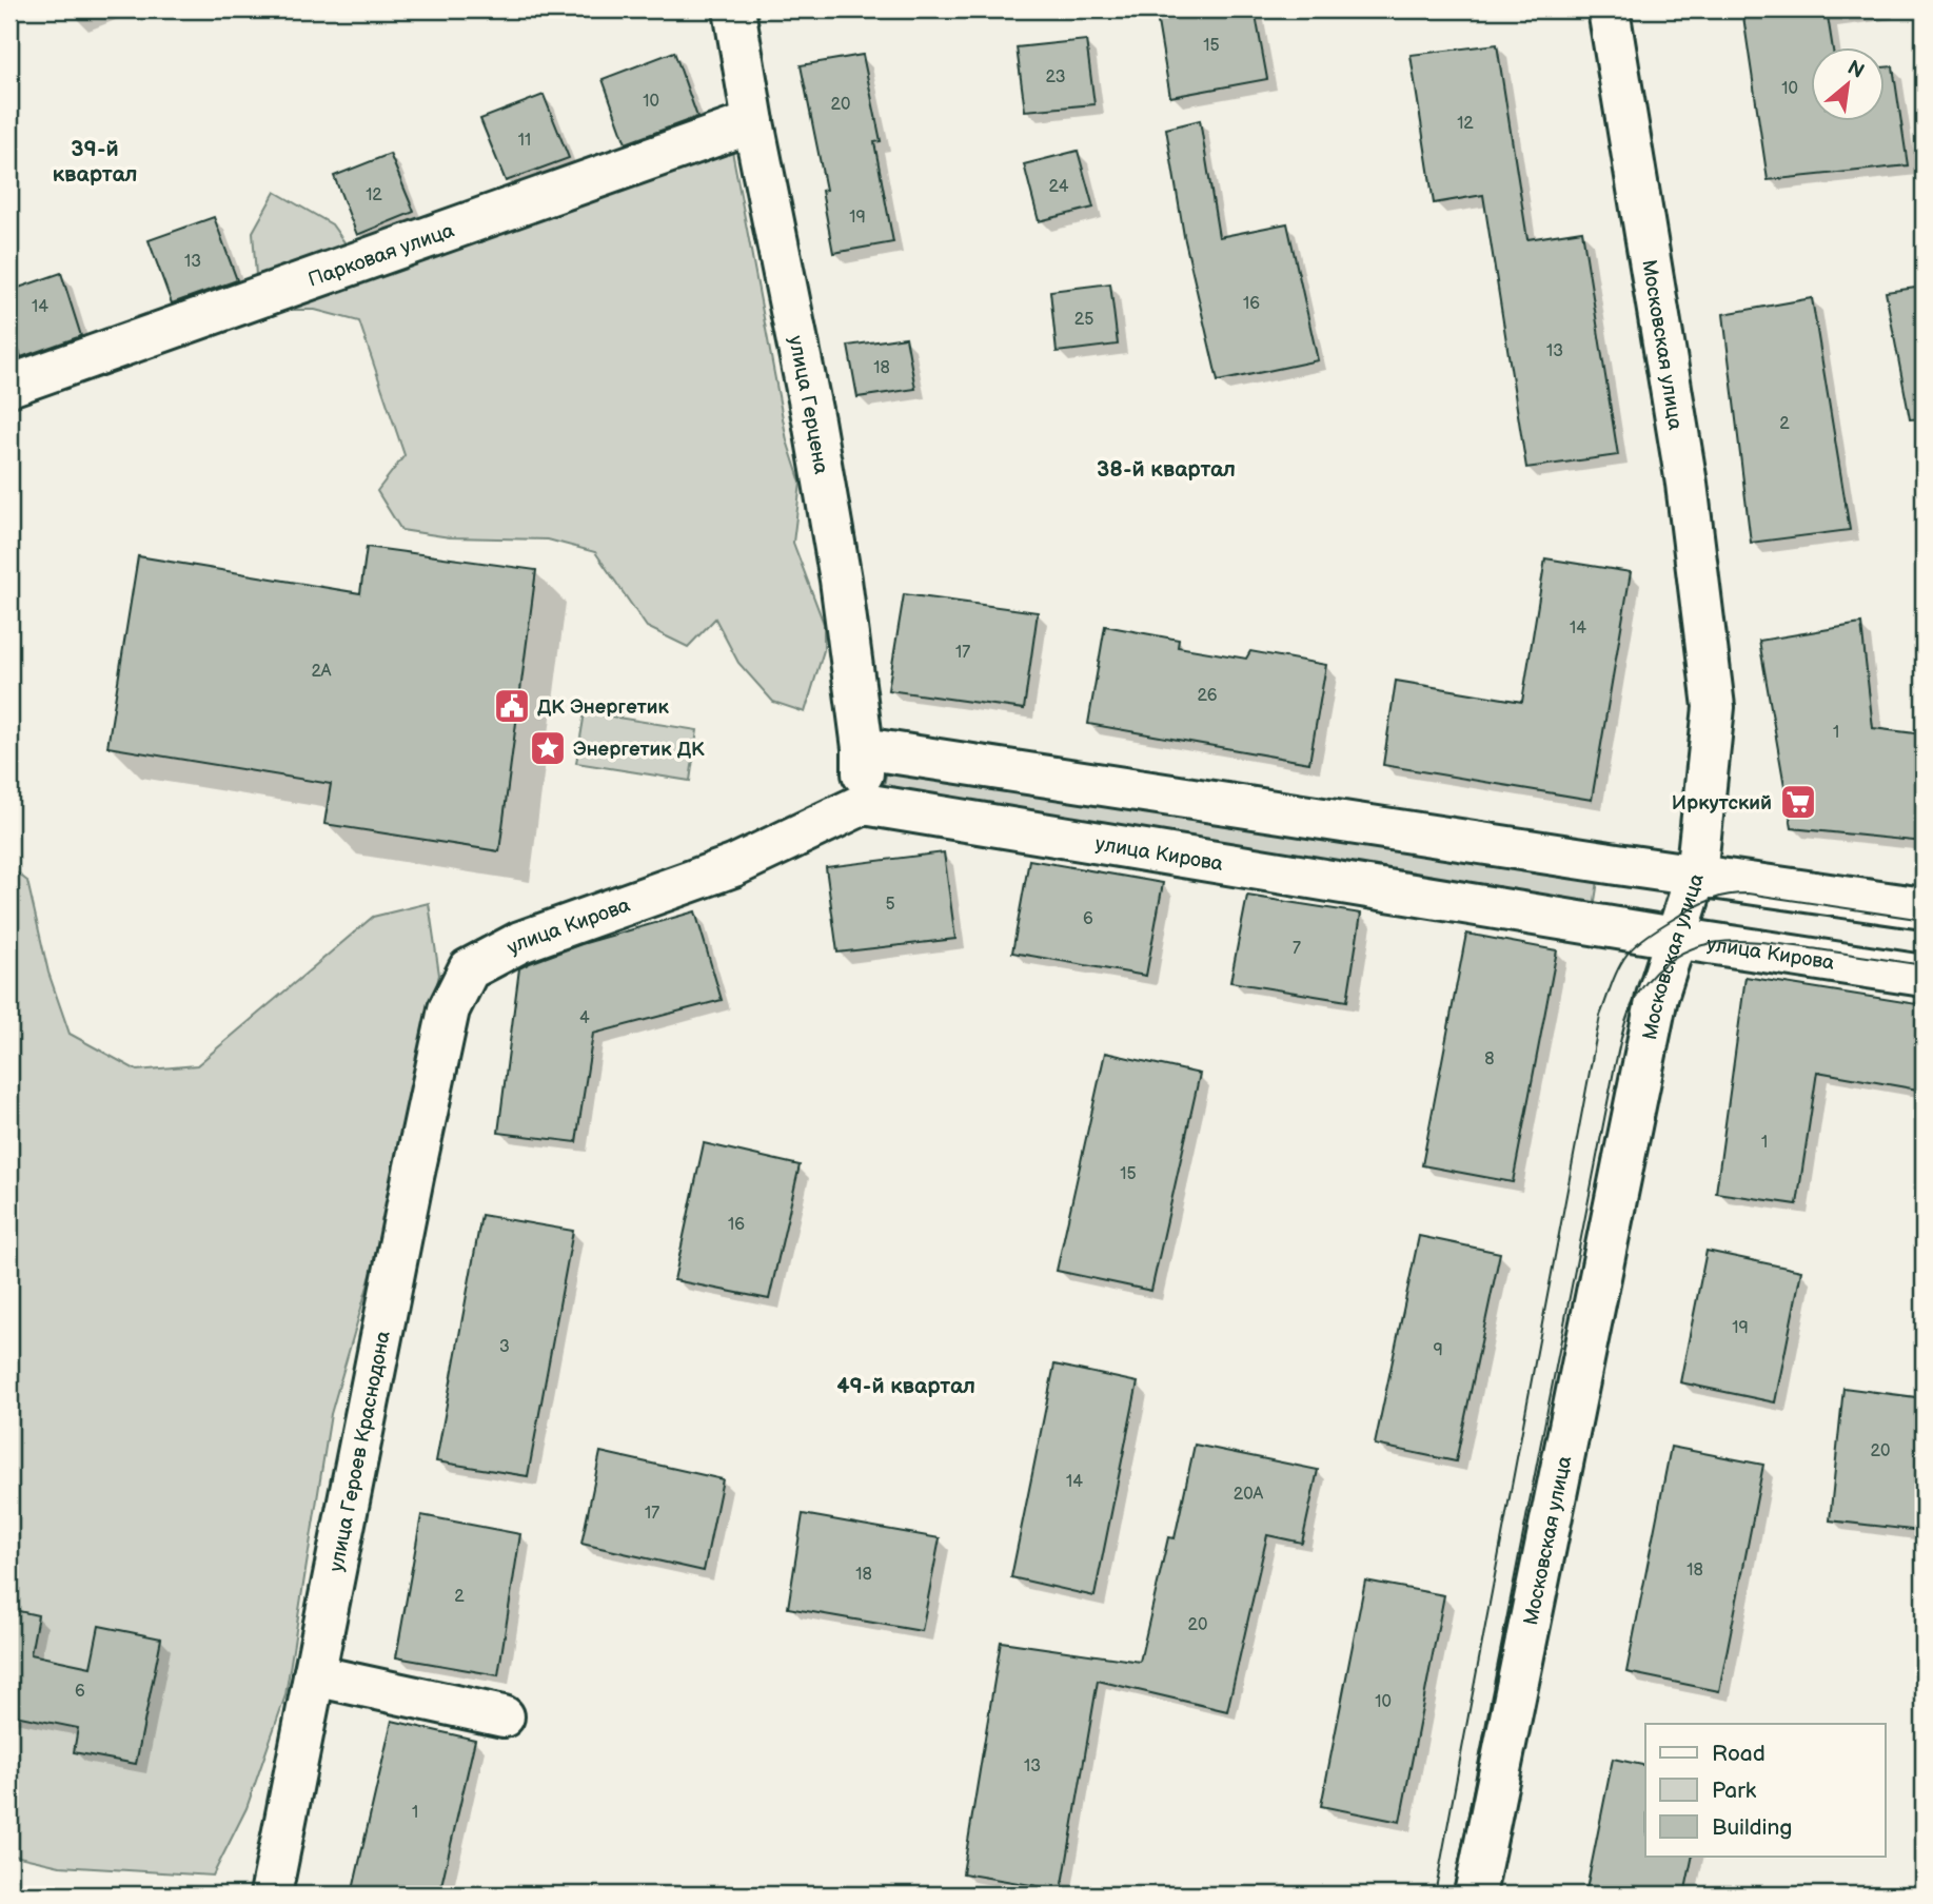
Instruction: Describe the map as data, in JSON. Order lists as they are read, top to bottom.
{
  "streets": {
    "street": [
      "Парковая улица",
      "Московская улица",
      "улица Герцена",
      "улица Кирова",
      "улица Героев Краснодона"
    ]
  },
  "crossings": [
    ["Парковая улица", "улица Герцена"],
    ["Московская улица", "улица Кирова"],
    ["улица Герцена", "улица Кирова"],
    ["улица Кирова", "улица Героев Краснодона"]
  ],
  "districts": ["39-й квартал", "38-й квартал", "49-й квартал"],
  "places": {
    "public building": ["ДК Энергетик"],
    "place": ["Энергетик ДК"],
    "supermarket": ["Иркутский"]
  },
  "house_numbers": [
    "15",
    "23",
    "10",
    "10",
    "20",
    "12",
    "11",
    "24",
    "12",
    "19",
    "13",
    "16",
    "14",
    "25",
    "13",
    "18",
    "2",
    "14",
    "17",
    "2А",
    "26",
    "1",
    "5",
    "6",
    "7",
    "4",
    "8",
    "1",
    "15",
    "16",
    "19",
    "3",
    "9",
    "20",
    "14",
    "20А",
    "17",
    "18",
    "18",
    "2",
    "20",
    "6",
    "10",
    "13",
    "1"
  ],
  "legend": ["Road", "Park", "Building"],
  "north": "top right"
}
